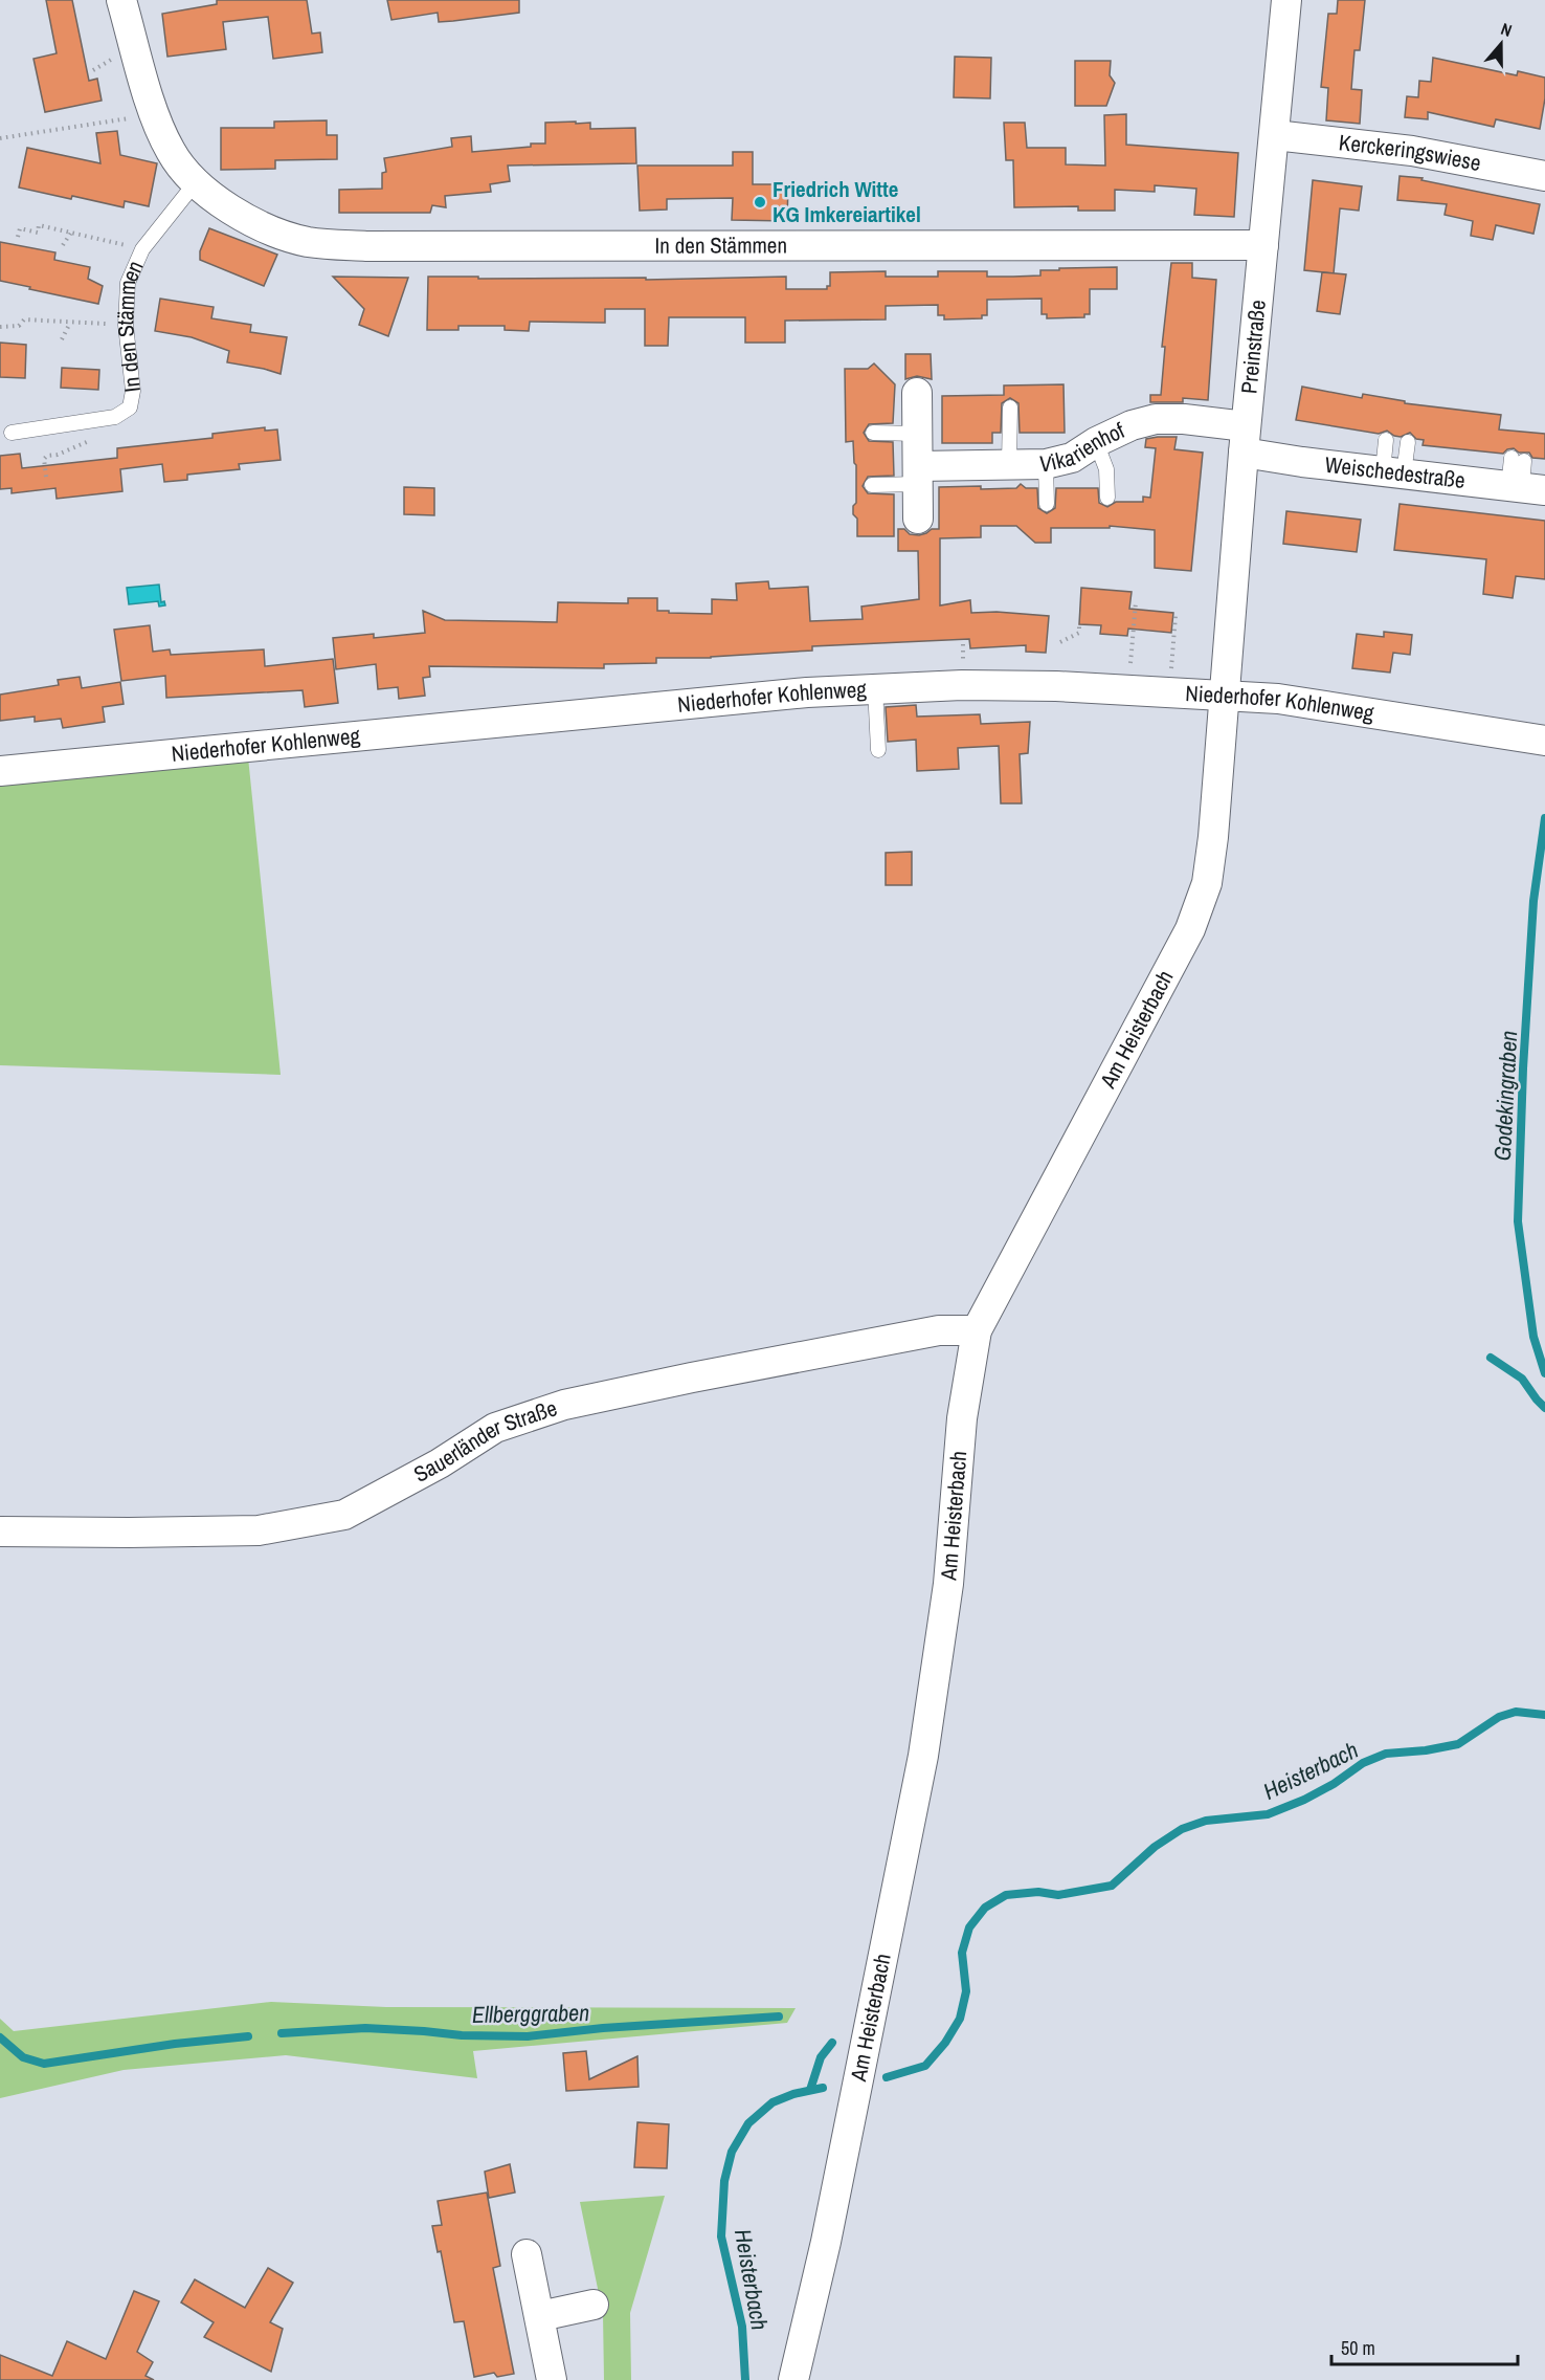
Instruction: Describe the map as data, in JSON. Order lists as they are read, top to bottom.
{
  "streets": {
    "street": [
      "Kerckeringswiese",
      "In den Stämmen",
      "Preinstraße",
      "Vikarienhof",
      "Weischedestraße",
      "Niederhofer Kohlenweg",
      "Am Heisterbach",
      "Sauerländer Straße"
    ]
  },
  "crossings": [
    ["Kerckeringswiese", "Preinstraße"],
    ["In den Stämmen", "Preinstraße"],
    ["Preinstraße", "Vikarienhof"],
    ["Preinstraße", "Weischedestraße"],
    ["Preinstraße", "Niederhofer Kohlenweg"],
    ["Preinstraße", "Am Heisterbach"],
    ["Vikarienhof", "Weischedestraße"],
    ["Niederhofer Kohlenweg", "Am Heisterbach"],
    ["Am Heisterbach", "Sauerländer Straße"]
  ],
  "water": ["Godekingraben", "Heisterbach", "Ellberggraben"],
  "places": ["Friedrich Witte KG Imkereiartikel"],
  "scale_bar": "50 m",
  "north": "top"
}
